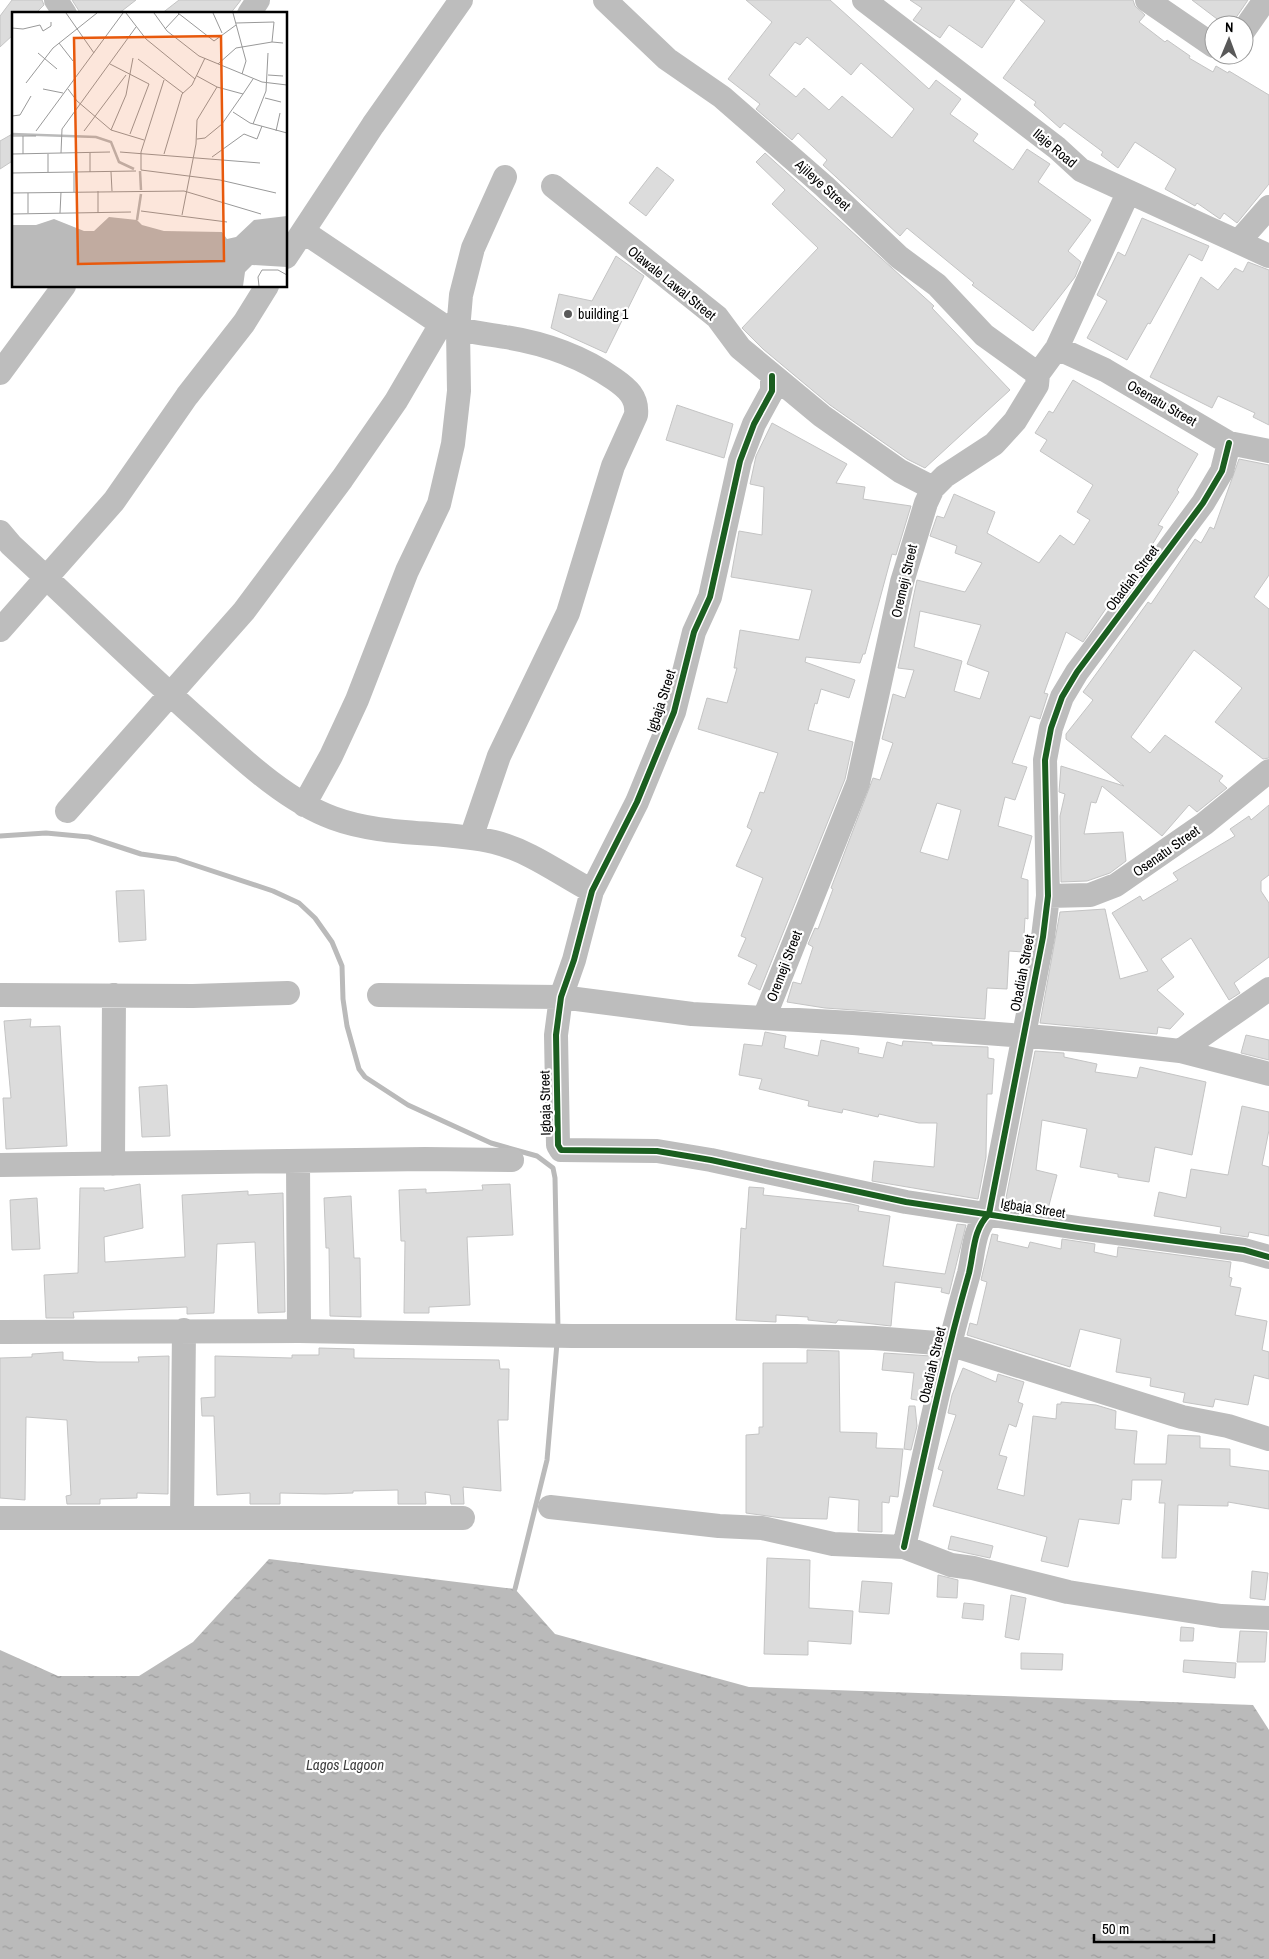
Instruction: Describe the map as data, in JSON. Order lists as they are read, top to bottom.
{
  "streets": {
    "street": [
      "Ilaje Road",
      "Ajileye Street",
      "Olawale Lawal Street",
      "Osenatu Street",
      "Obadiah Street",
      "Oremeji Street",
      "Igbaja Street"
    ]
  },
  "crossings": [
    ["Ilaje Road", "Oremeji Street"],
    ["Ajileye Street", "Oremeji Street"],
    ["Olawale Lawal Street", "Oremeji Street"],
    ["Olawale Lawal Street", "Igbaja Street"],
    ["Osenatu Street", "Obadiah Street"],
    ["Osenatu Street", "Oremeji Street"],
    ["Obadiah Street", "Igbaja Street"]
  ],
  "water": ["Lagos Lagoon"],
  "places": ["building 1"],
  "scale_bar": "50 m",
  "north": "top"
}
